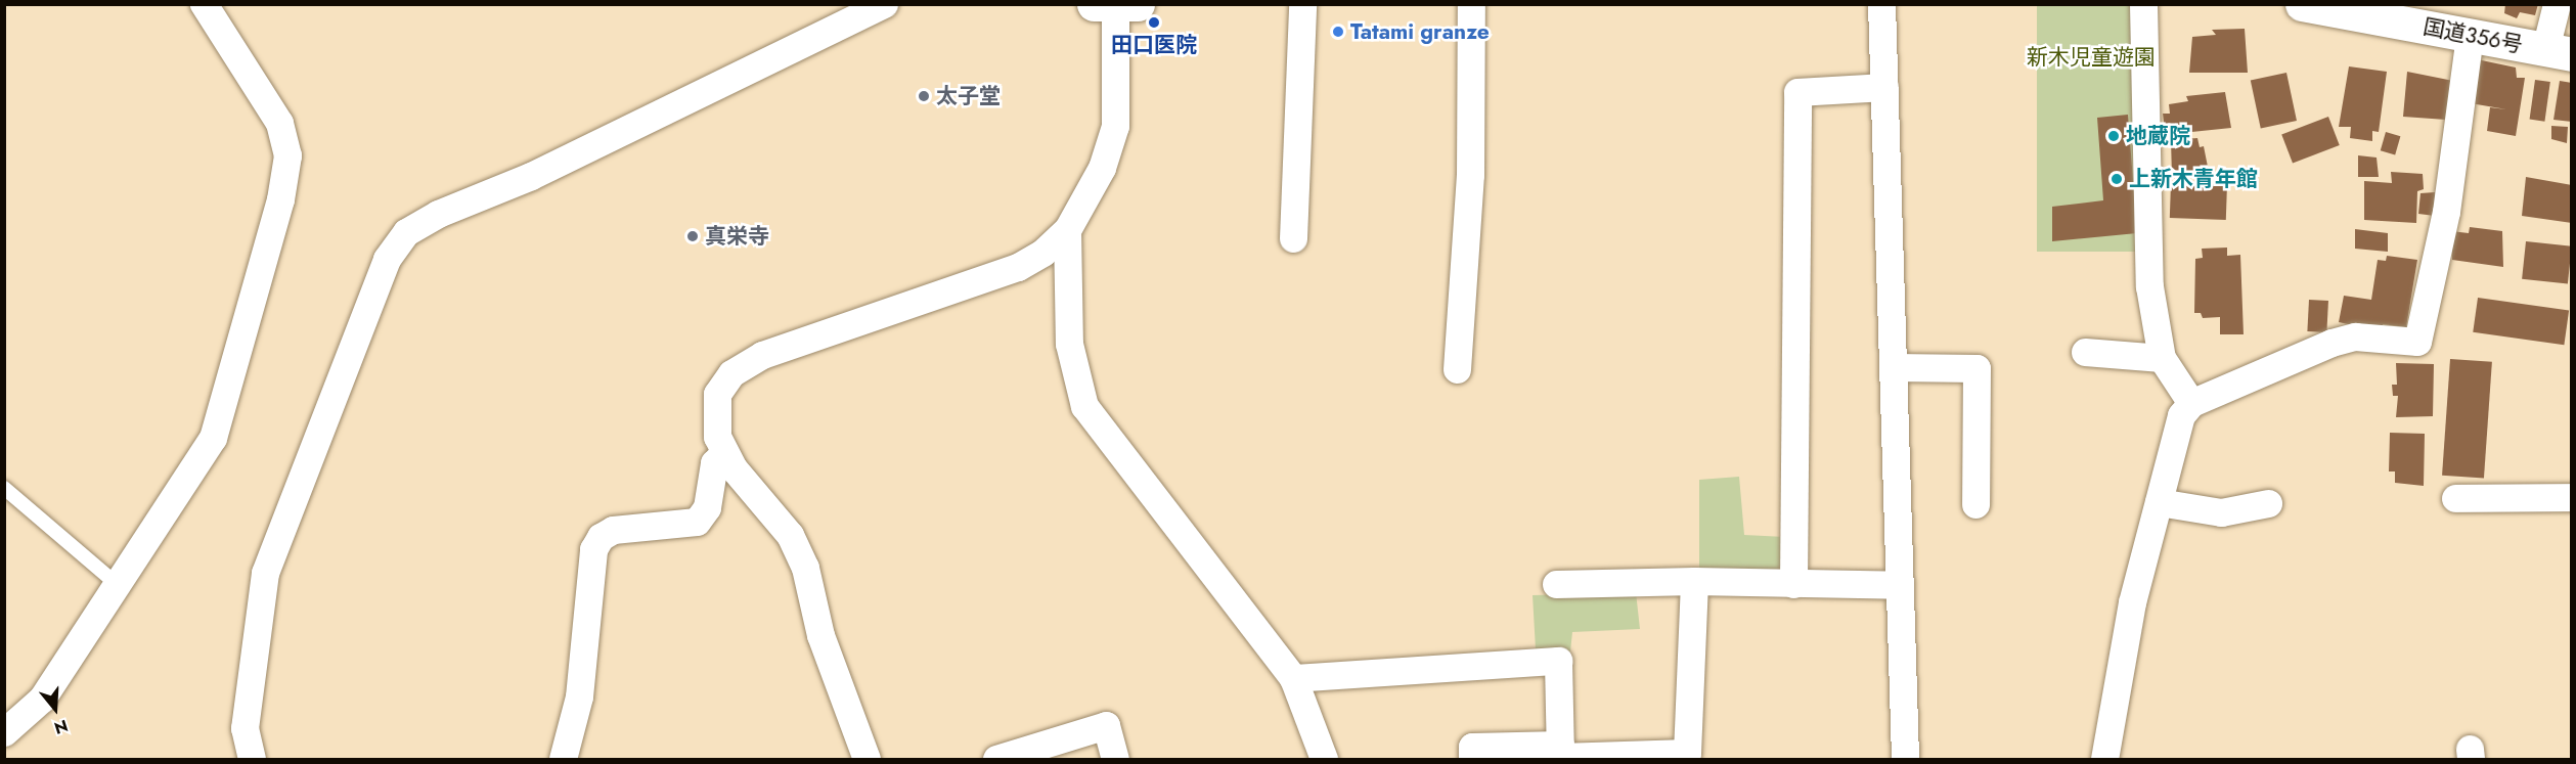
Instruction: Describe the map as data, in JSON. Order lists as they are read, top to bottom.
{
  "streets": {
    "highway": ["国道356号"]
  },
  "parks": ["新木児童遊園"],
  "places": [
    "田口医院",
    "Tatami granze",
    "太子堂",
    "地蔵院",
    "上新木青年館",
    "真栄寺"
  ],
  "north": "bottom"
}
